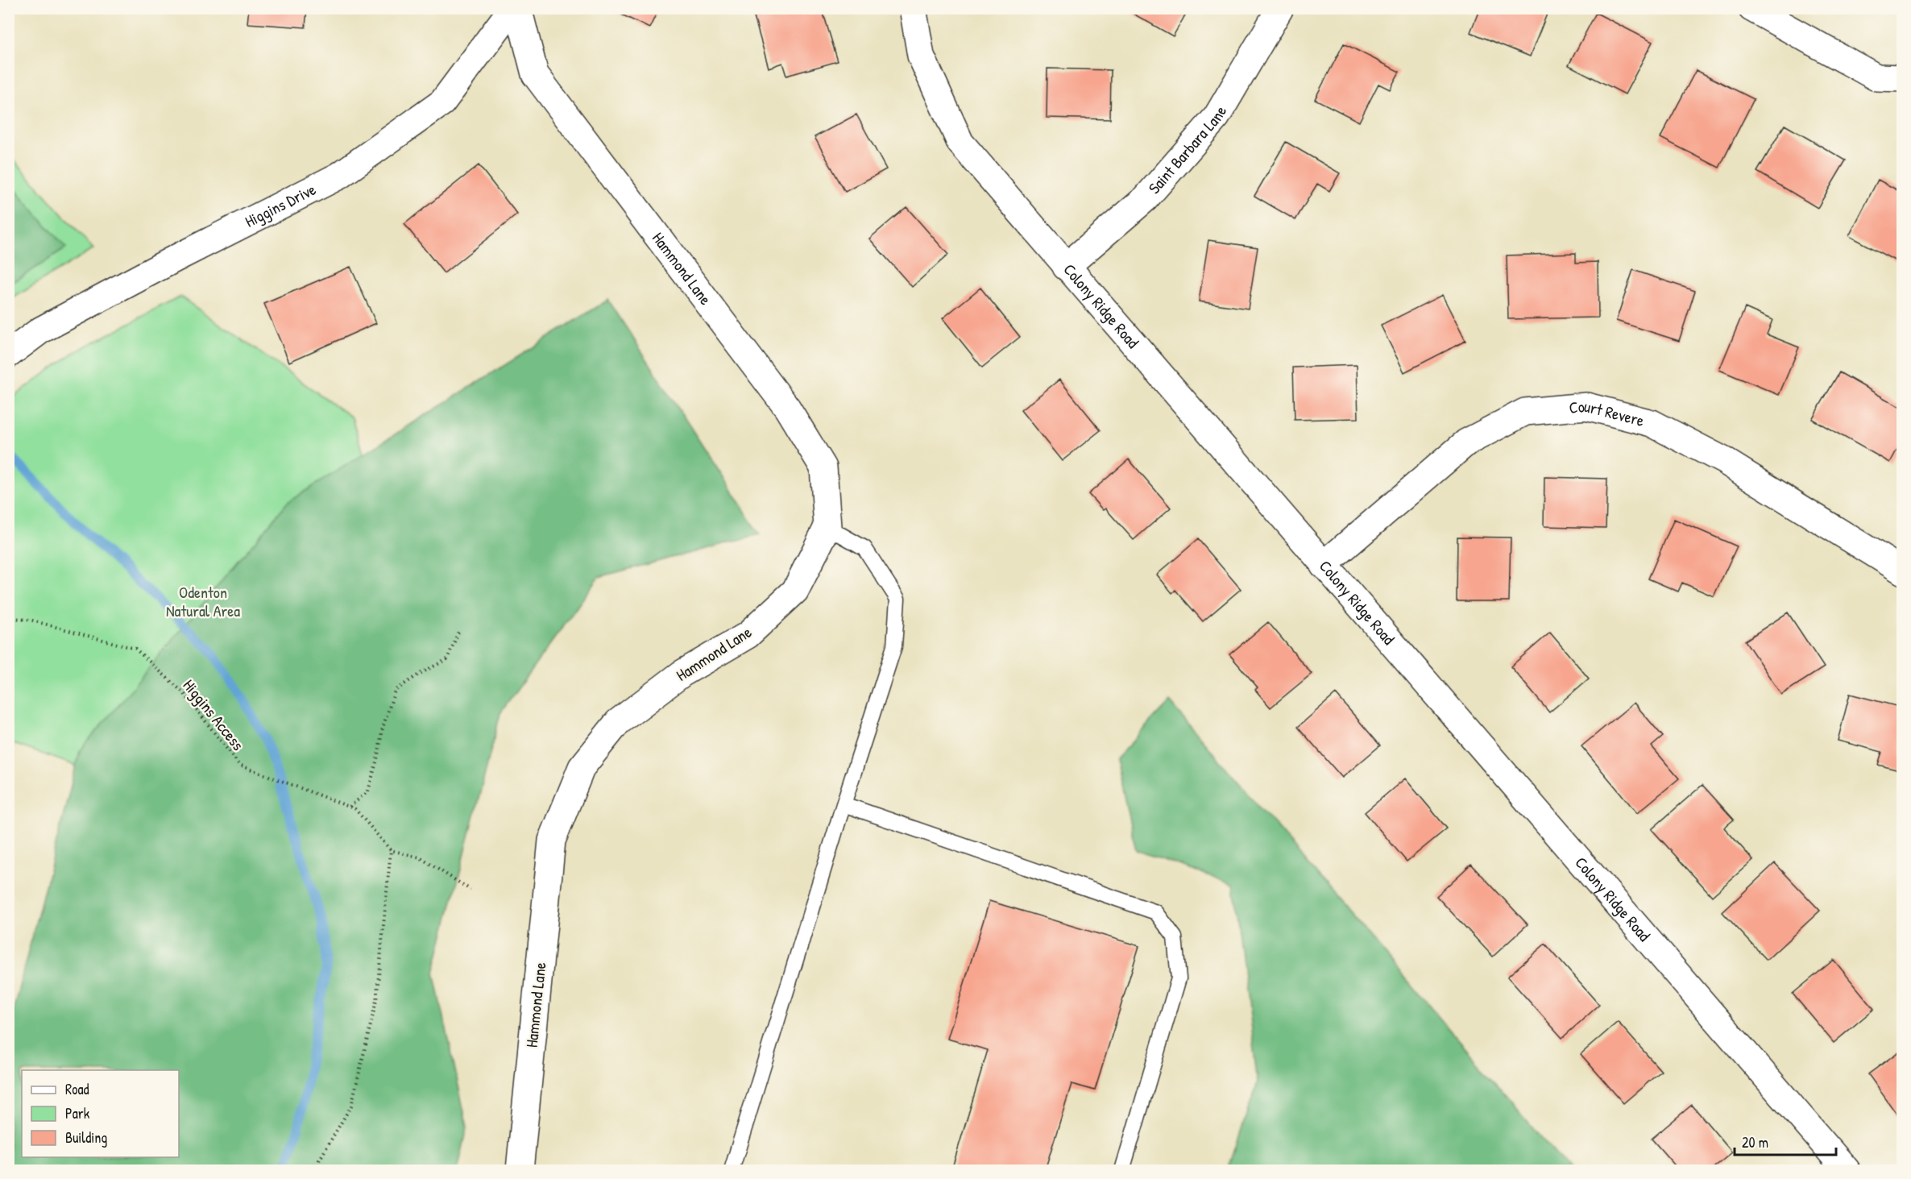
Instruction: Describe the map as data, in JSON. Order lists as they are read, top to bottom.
{
  "streets": {
    "street": [
      "Saint Barbara Lane",
      "Higgins Drive",
      "Hammond Lane",
      "Colony Ridge Road",
      "Court Revere"
    ],
    "path": ["Higgins Access"]
  },
  "crossings": [
    ["Saint Barbara Lane", "Colony Ridge Road"],
    ["Colony Ridge Road", "Court Revere"]
  ],
  "parks": ["Odenton Natural Area"],
  "legend": ["Road", "Park", "Building"],
  "scale_bar": "20 m"
}
